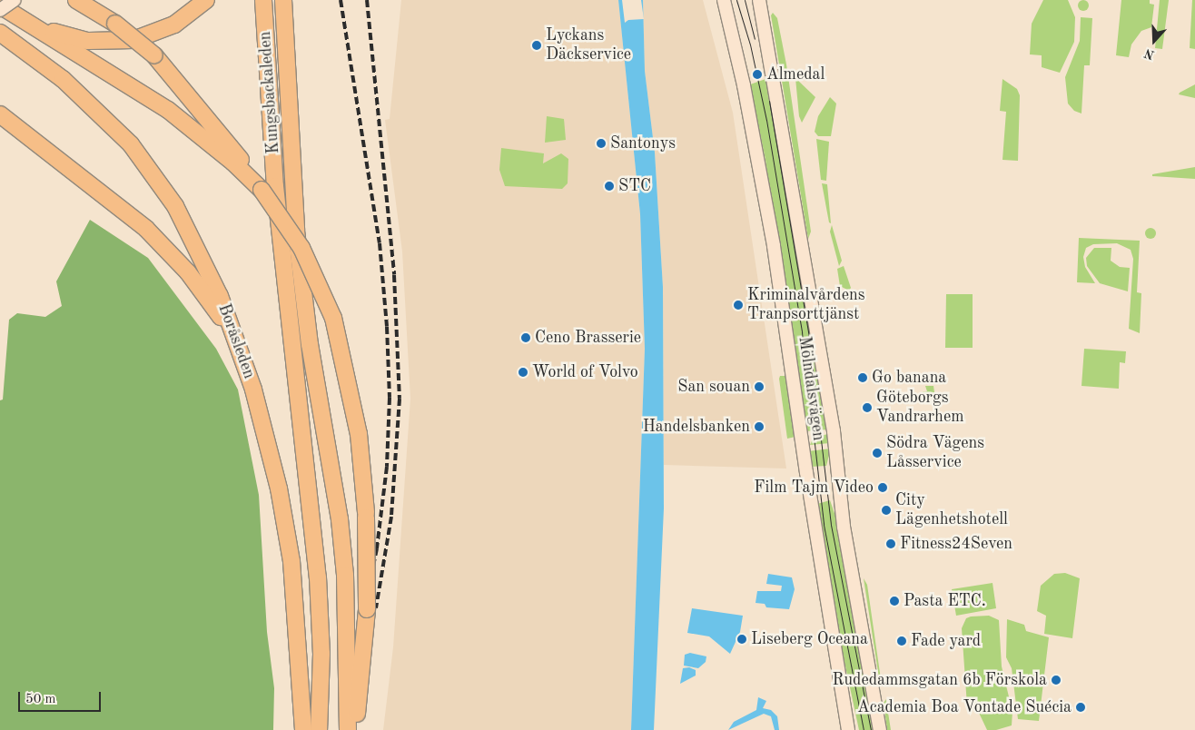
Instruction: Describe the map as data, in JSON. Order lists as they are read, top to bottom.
{
  "streets": {
    "highway": ["Kungsbackaleden", "Boråsleden"],
    "main road": ["Mölndalsvägen"]
  },
  "places": [
    "Lyckans Däckservice",
    "Almedal",
    "Santonys",
    "STC",
    "Kriminalvårdens Tranpsorttjänst",
    "Ceno Brasserie",
    "World of Volvo",
    "Go banana",
    "San souan",
    "Göteborgs Vandrarhem",
    "Handelsbanken",
    "Södra Vägens Låsservice",
    "Film Tajm Video",
    "City Lägenhetshotell",
    "Fitness24Seven",
    "Pasta ETC.",
    "Liseberg Oceana",
    "Fade yard",
    "Rudedammsgatan 6b Förskola",
    "Academia Boa Vontade Suécia"
  ],
  "scale_bar": "50 m",
  "north": "bottom"
}
